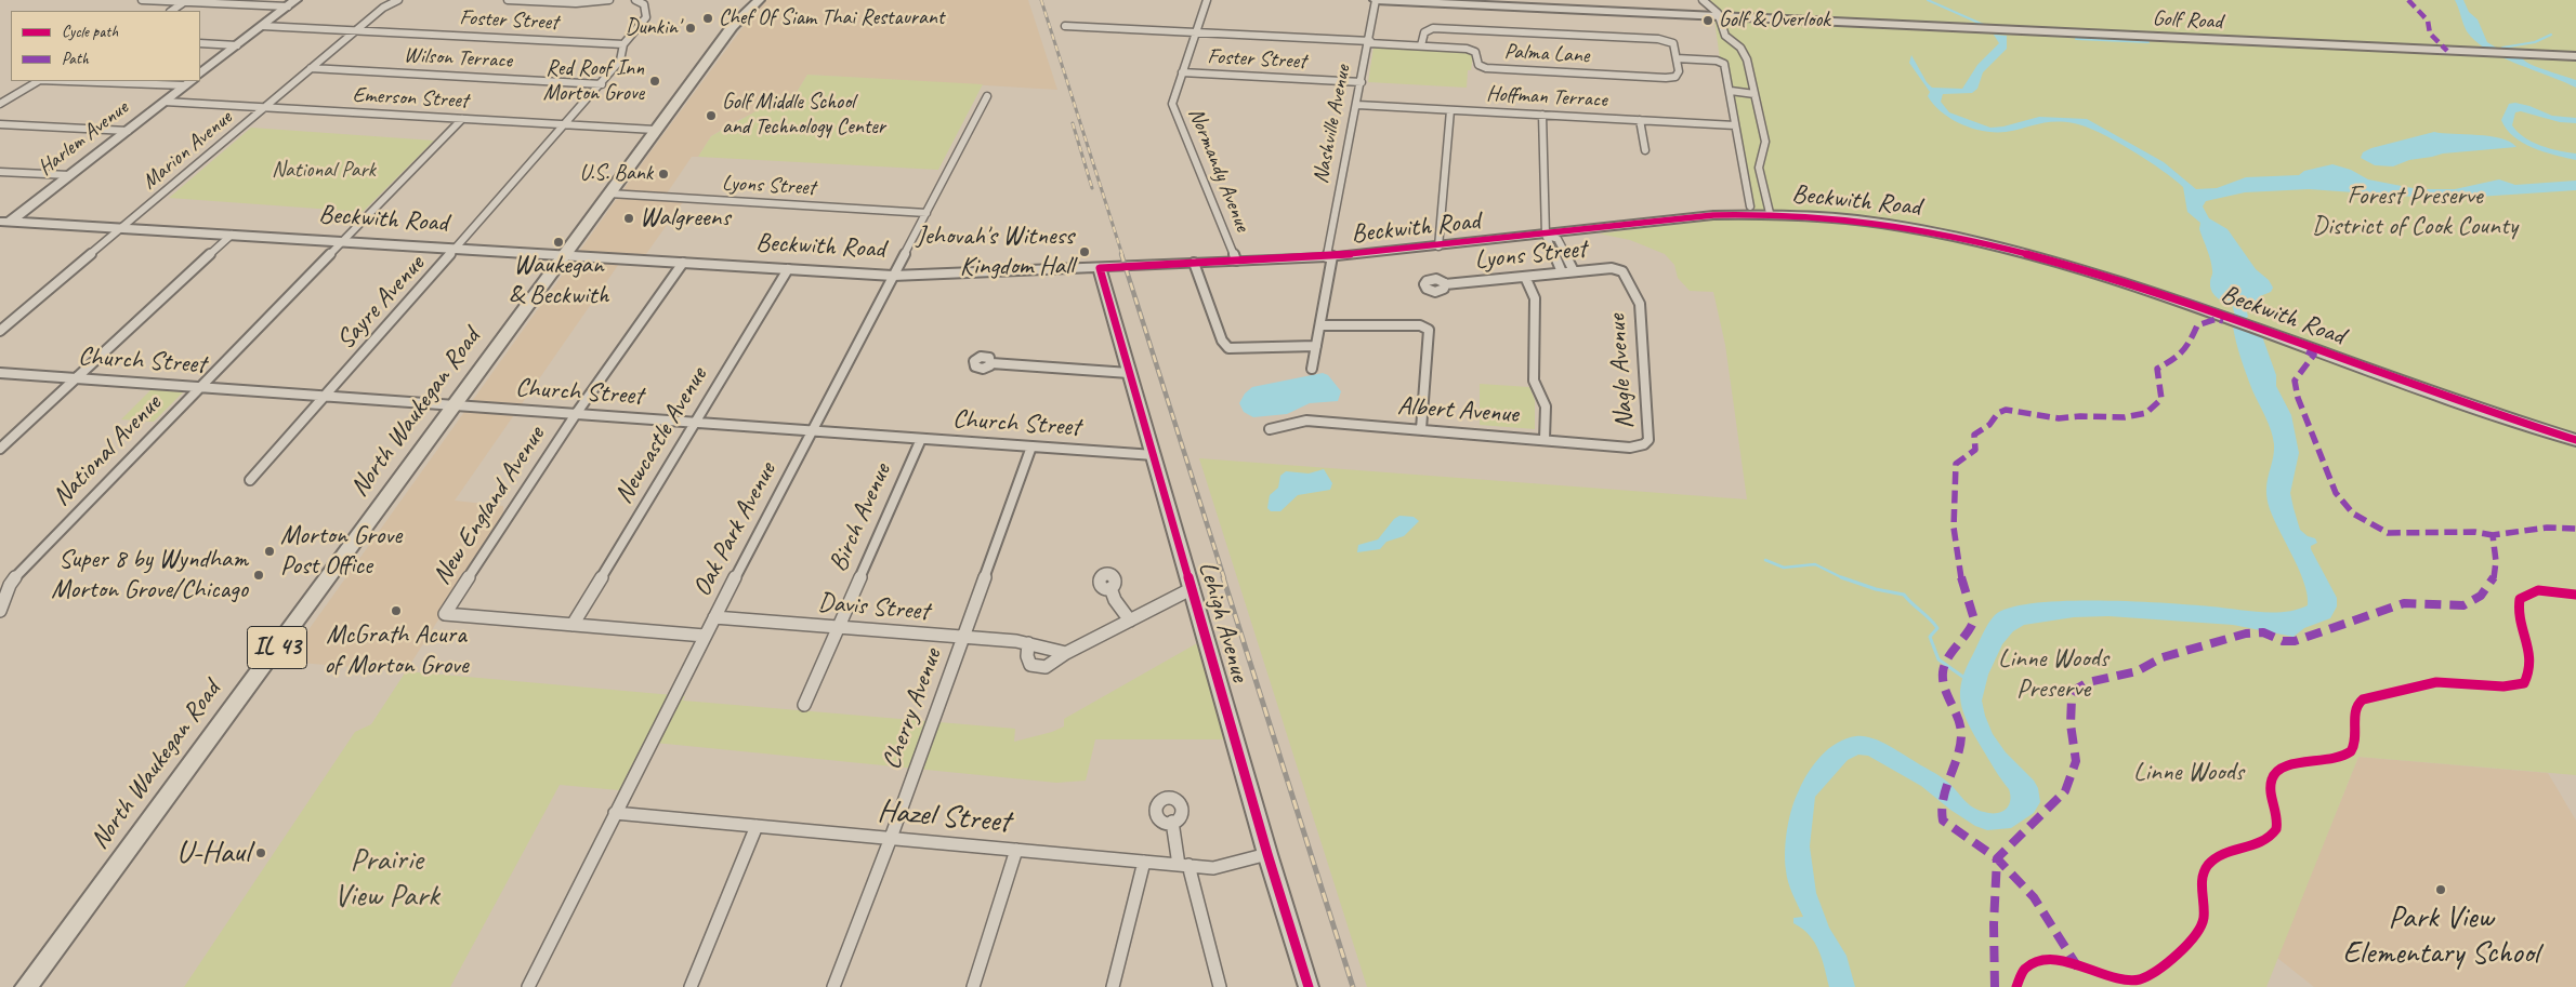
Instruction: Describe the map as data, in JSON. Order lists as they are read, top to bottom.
{
  "streets": {
    "main road": ["North Waukegan Road", "IL 43"],
    "street": [
      "Foster Street",
      "Golf Road",
      "Palma Lane",
      "Wilson Terrace",
      "Hoffman Terrace",
      "Emerson Street",
      "Nashville Avenue",
      "Harlem Avenue",
      "Marion Avenue",
      "Normandy Avenue",
      "Lyons Street",
      "Beckwith Road",
      "Sayre Avenue",
      "Church Street",
      "Nagle Avenue",
      "Albert Avenue",
      "Newcastle Avenue",
      "National Avenue",
      "New England Avenue",
      "Birch Avenue",
      "Oak Park Avenue",
      "Davis Street",
      "Lehigh Avenue",
      "Cherry Avenue",
      "Hazel Street"
    ]
  },
  "crossings": [
    ["Foster Street", "Nashville Avenue"],
    ["Foster Street", "Marion Avenue"],
    ["Foster Street", "Normandy Avenue"],
    ["Foster Street", "Sayre Avenue"],
    ["Golf Road", "Nashville Avenue"],
    ["Palma Lane", "Nashville Avenue"],
    ["Palma Lane", "Normandy Avenue"],
    ["Wilson Terrace", "Marion Avenue"],
    ["Wilson Terrace", "Sayre Avenue"],
    ["Hoffman Terrace", "Nashville Avenue"],
    ["Emerson Street", "Harlem Avenue"],
    ["Emerson Street", "Marion Avenue"],
    ["Emerson Street", "Sayre Avenue"],
    ["Emerson Street", "North Waukegan Road"],
    ["Emerson Street", "National Avenue"],
    ["Nashville Avenue", "Beckwith Road"],
    ["Harlem Avenue", "Beckwith Road"],
    ["Marion Avenue", "Beckwith Road"],
    ["Normandy Avenue", "Beckwith Road"],
    ["Lyons Street", "Nagle Avenue"],
    ["Lyons Street", "North Waukegan Road"],
    ["Lyons Street", "Oak Park Avenue"],
    ["Beckwith Road", "Sayre Avenue"],
    ["Beckwith Road", "North Waukegan Road"],
    ["Beckwith Road", "Newcastle Avenue"],
    ["Beckwith Road", "National Avenue"],
    ["Beckwith Road", "New England Avenue"],
    ["Beckwith Road", "Oak Park Avenue"],
    ["Beckwith Road", "Lehigh Avenue"],
    ["Sayre Avenue", "Church Street"],
    ["Church Street", "North Waukegan Road"],
    ["Church Street", "Newcastle Avenue"],
    ["Church Street", "National Avenue"],
    ["Church Street", "New England Avenue"],
    ["Church Street", "Birch Avenue"],
    ["Church Street", "Oak Park Avenue"],
    ["Church Street", "Lehigh Avenue"],
    ["Church Street", "Cherry Avenue"],
    ["Nagle Avenue", "Albert Avenue"],
    ["Newcastle Avenue", "New England Avenue"],
    ["Birch Avenue", "Davis Street"],
    ["Oak Park Avenue", "Davis Street"],
    ["Oak Park Avenue", "Hazel Street"],
    ["Davis Street", "Cherry Avenue"],
    ["Lehigh Avenue", "Hazel Street"],
    ["Cherry Avenue", "Hazel Street"]
  ],
  "parks": [
    "National Park",
    "Forest Preserve District of Cook County",
    "Linne Woods Preserve",
    "Linne Woods",
    "Prairie View Park"
  ],
  "places": [
    "Chef Of Siam Thai Restaurant",
    "Golf & Overlook",
    "Dunkin'",
    "Red Roof Inn Morton Grove",
    "Golf Middle School and Technology Center",
    "U.S. Bank",
    "Walgreens",
    "Waukegan & Beckwith",
    "Jehovah's Witness Kingdom Hall",
    "Morton Grove Post Office",
    "Super 8 by Wyndham Morton Grove/Chicago",
    "McGrath Acura of Morton Grove",
    "U-Haul",
    "Park View Elementary School"
  ],
  "legend": ["Cycle path", "Path"]
}
